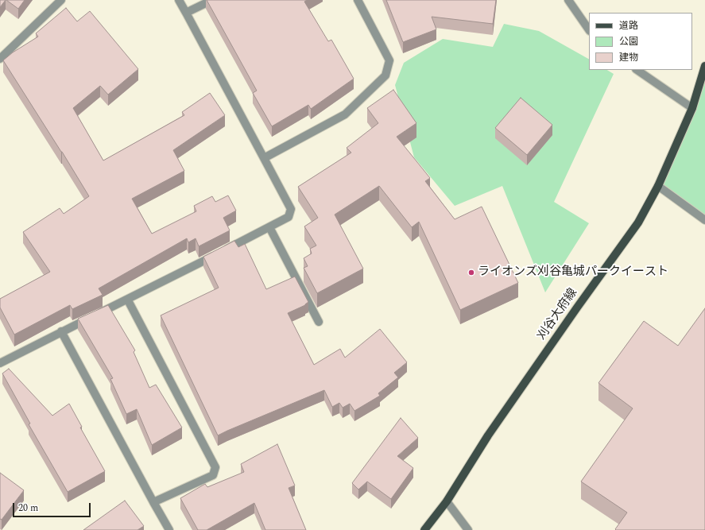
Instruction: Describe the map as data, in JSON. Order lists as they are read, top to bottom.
{
  "streets": {
    "main road": ["刈谷大府線"]
  },
  "places": ["ライオンズ刈谷亀城パークイースト"],
  "legend": ["道路", "公園", "建物"],
  "scale_bar": "20 m"
}
